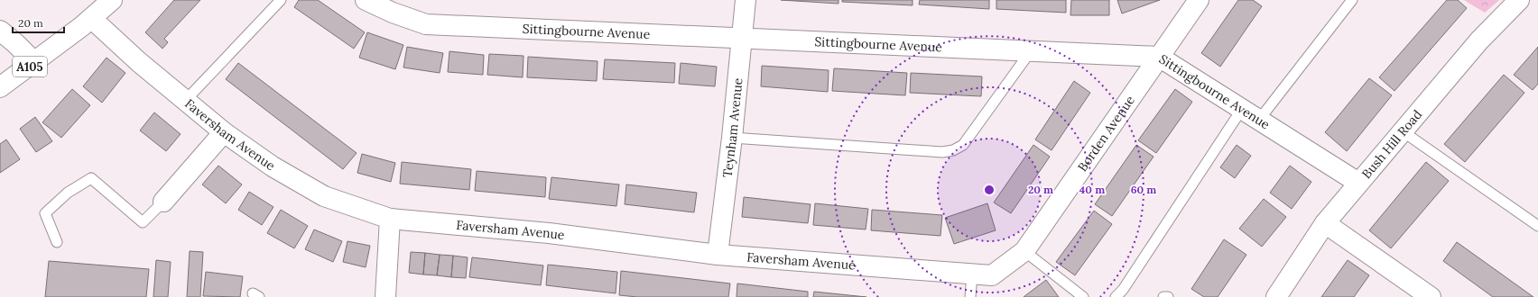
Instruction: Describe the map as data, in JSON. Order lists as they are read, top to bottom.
{
  "streets": {
    "street": [
      "Sittingbourne Avenue",
      "A105",
      "Teynham Avenue",
      "Borden Avenue",
      "Faversham Avenue",
      "Bush Hill Road"
    ]
  },
  "crossings": [
    ["Sittingbourne Avenue", "Teynham Avenue"],
    ["Sittingbourne Avenue", "Borden Avenue"],
    ["Sittingbourne Avenue", "Bush Hill Road"],
    ["A105", "Faversham Avenue"],
    ["Teynham Avenue", "Faversham Avenue"],
    ["Borden Avenue", "Faversham Avenue"]
  ],
  "scale_bar": "20 m",
  "rings": ["20 m", "40 m", "60 m"]
}
